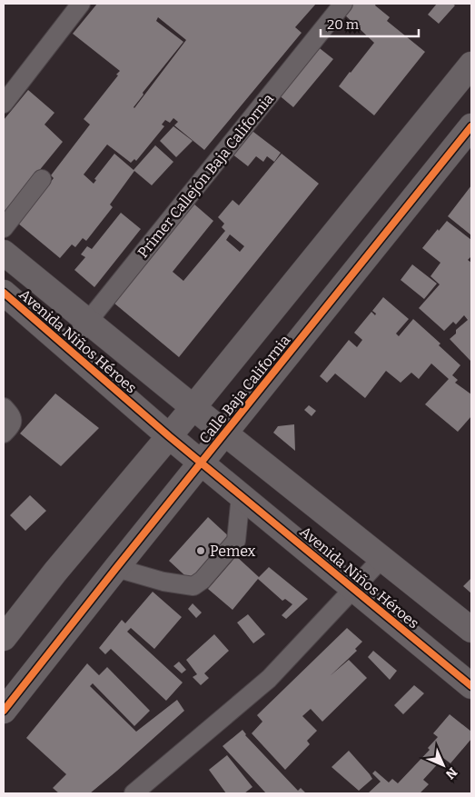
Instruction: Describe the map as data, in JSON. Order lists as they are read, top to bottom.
{
  "streets": {
    "street": ["Avenida Niños Héroes", "Calle Baja California"],
    "lane": ["Primer Callejón Baja California"]
  },
  "crossings": [
    ["Primer Callejón Baja California", "Avenida Niños Héroes"],
    ["Avenida Niños Héroes", "Calle Baja California"]
  ],
  "places": ["Pemex"],
  "scale_bar": "20 m",
  "north": "bottom right"
}
